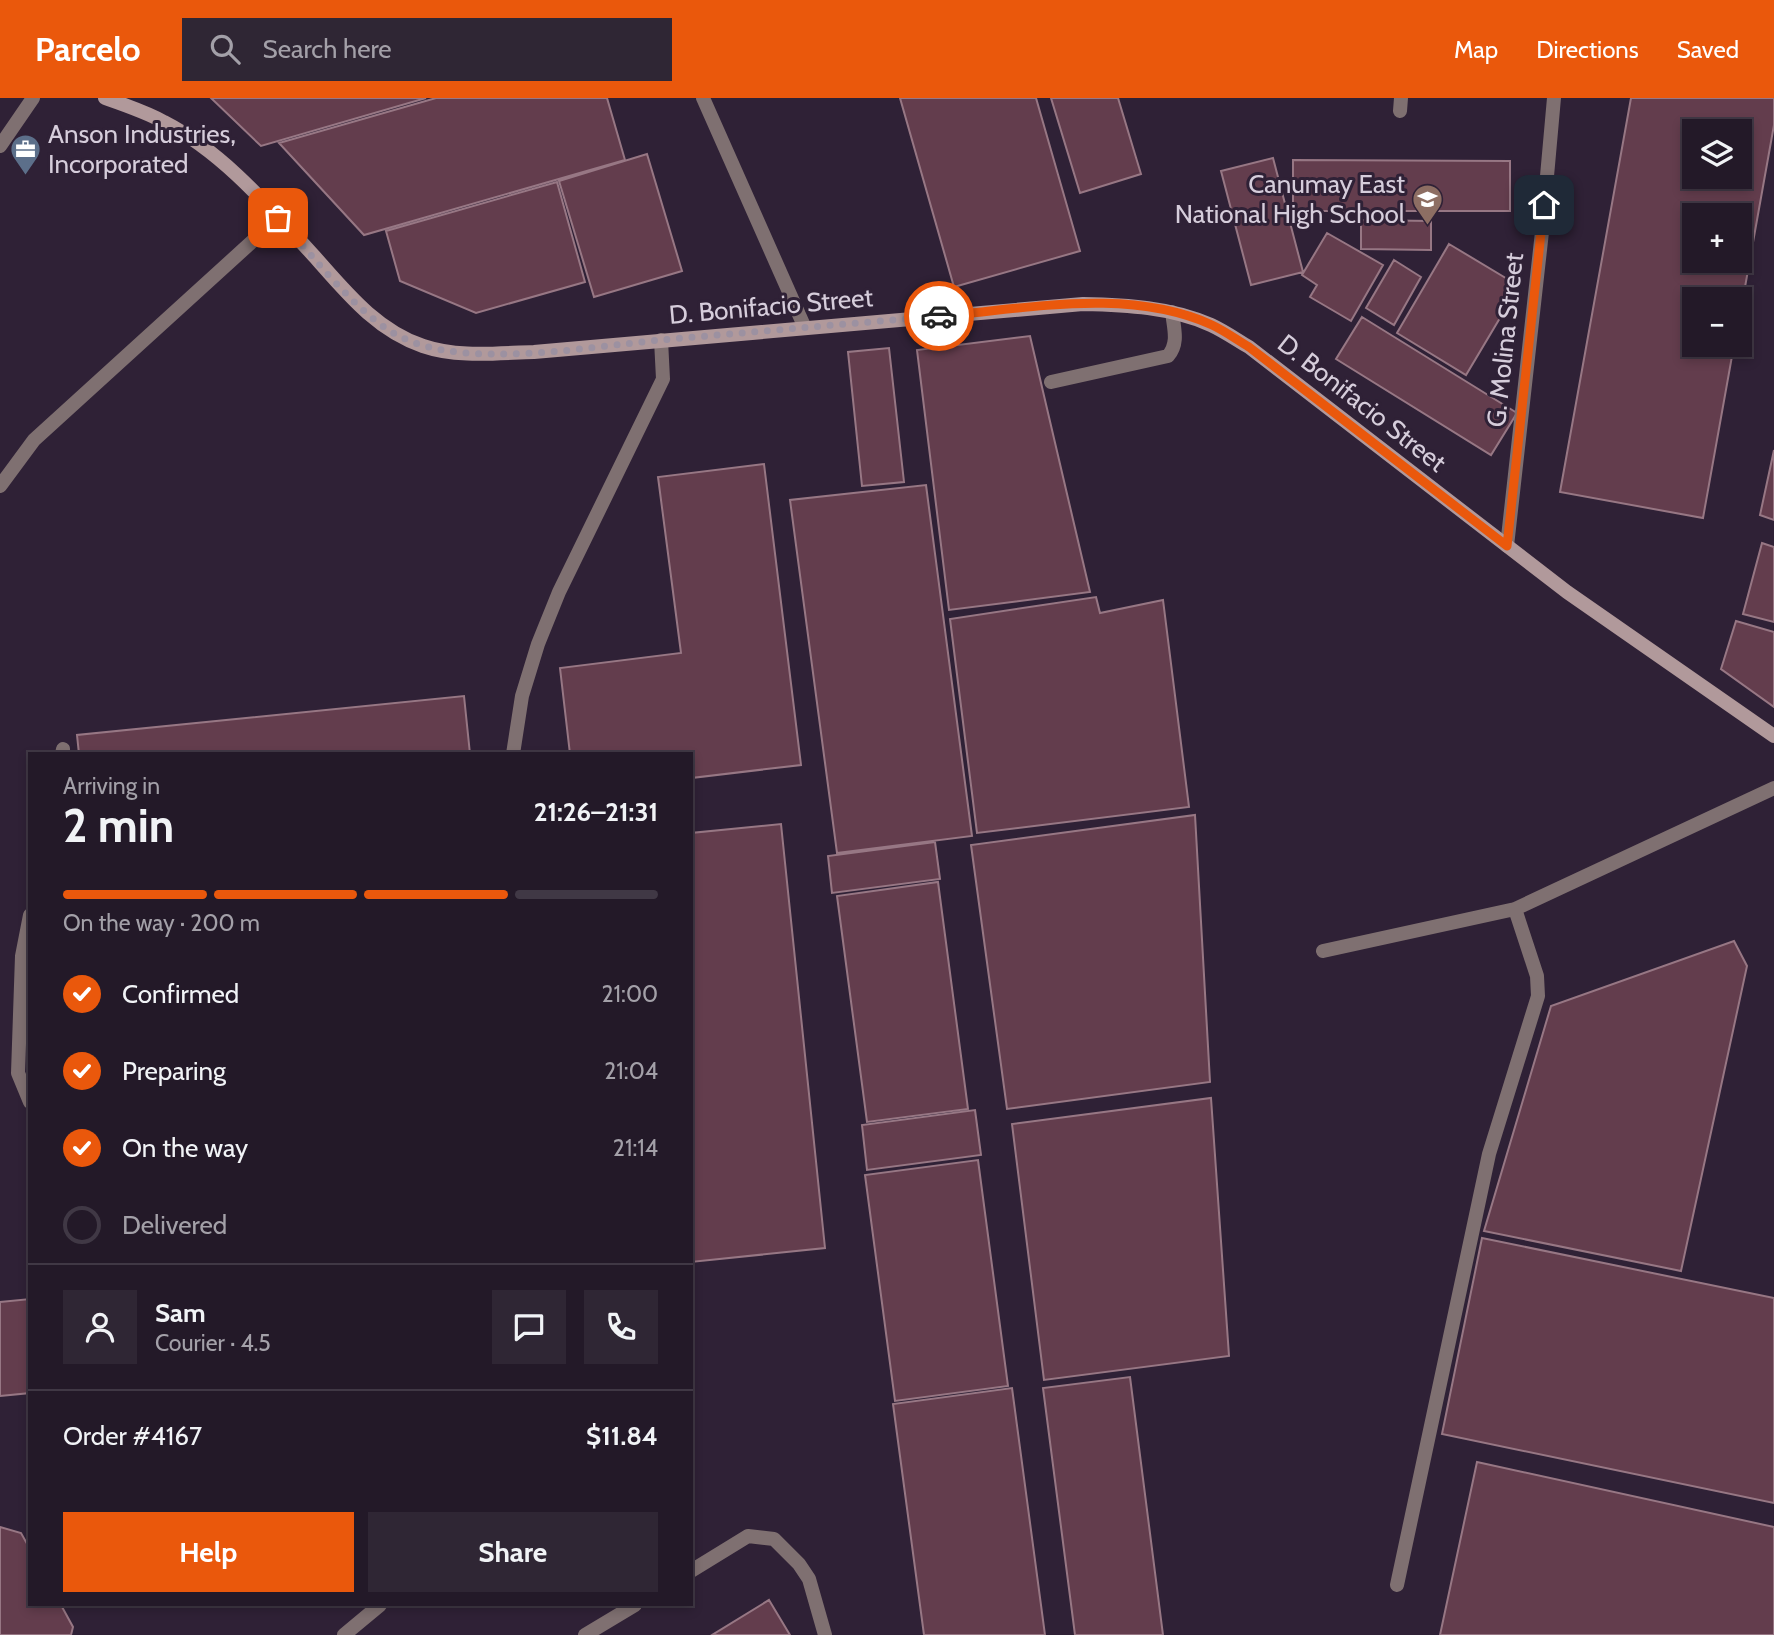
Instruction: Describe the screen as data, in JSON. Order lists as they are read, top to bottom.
{
  "streets": {
    "main road": ["D. Bonifacio Street"],
    "street": ["G. Molina Street"]
  },
  "crossings": [
    ["D. Bonifacio Street", "G. Molina Street"]
  ],
  "places": {
    "office": ["Anson Industries, Incorporated"],
    "school or university": ["Canumay East National High School"]
  },
  "page": {
    "header": "Parcelo",
    "search": "Search here",
    "nav": ["Map", "Directions", "Saved"],
    "map_buttons": ["+", "−"],
    "heading": ["2 min", "Arriving in", "21:26–21:31"],
    "panel": [
      "Sam",
      "Courier · 4.5",
      "Order #4167",
      "$11.84"
    ],
    "bar": "On the way · 200 m",
    "list": [
      ["Confirmed", "21:00"],
      ["Preparing", "21:04"],
      ["On the way", "21:14"],
      "Delivered"
    ],
    "buttons": ["Help", "Share"]
  }
}
